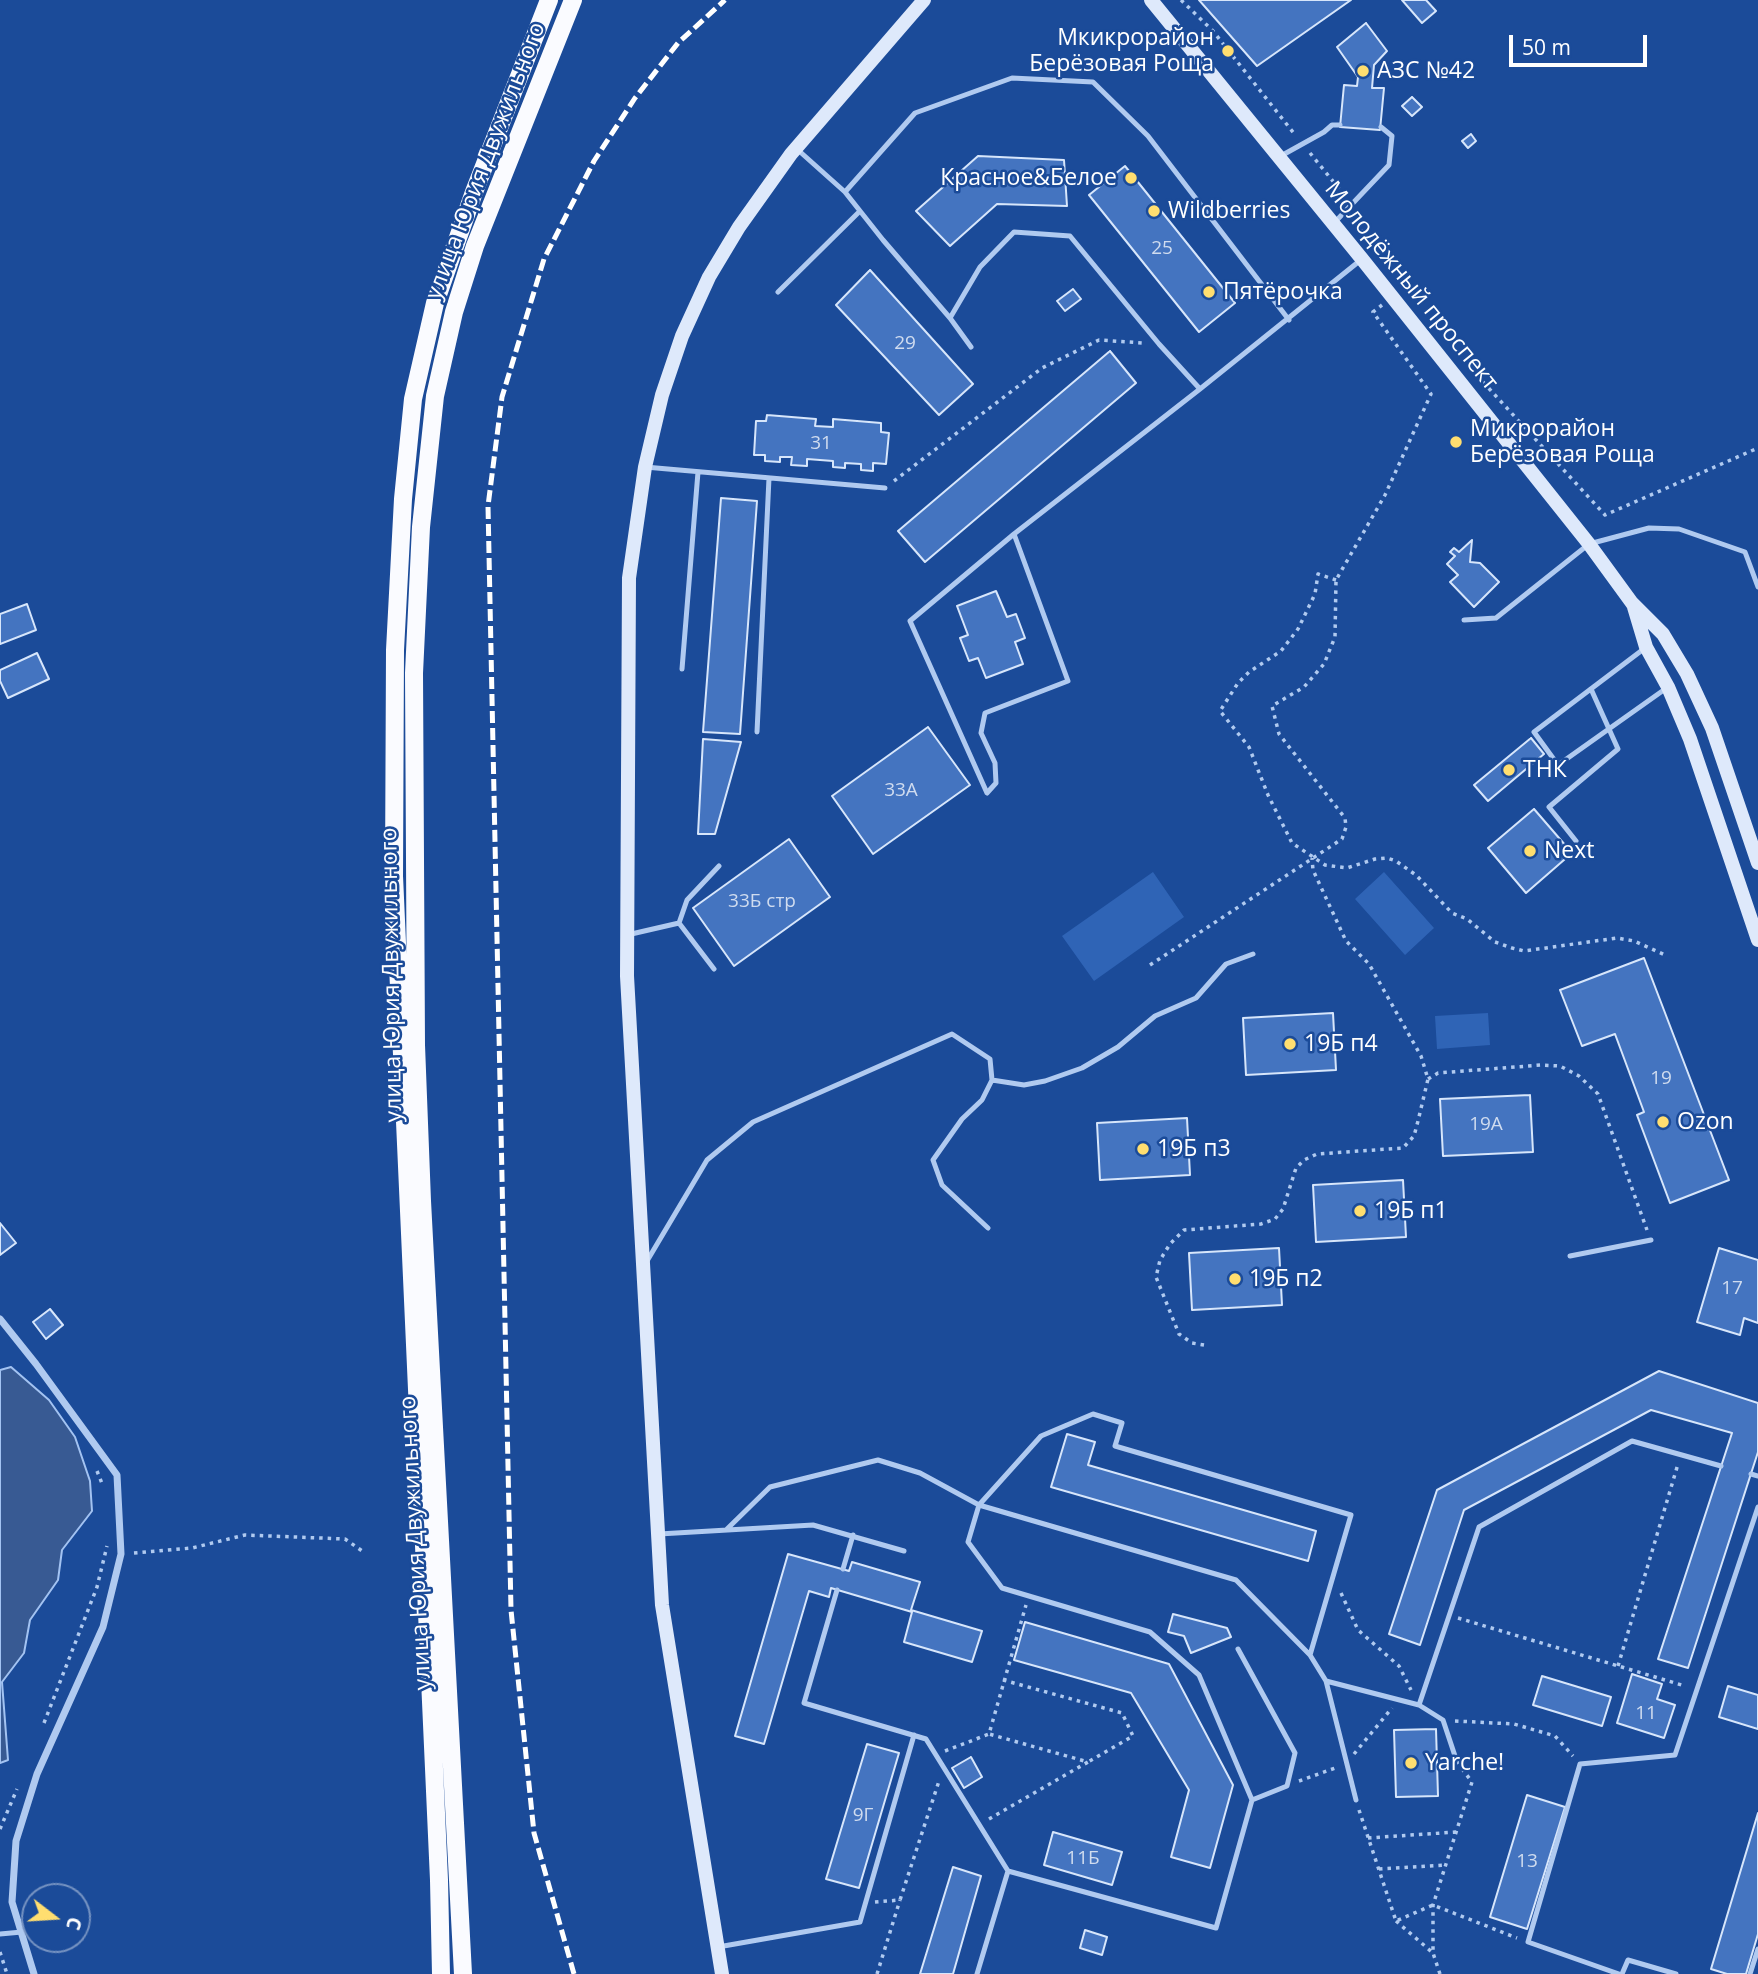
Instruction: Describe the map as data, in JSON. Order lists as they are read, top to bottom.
{
  "streets": {
    "main road": ["улица Юрия Двужильного"],
    "street": ["Молодёжный проспект"]
  },
  "places": [
    "Мкикрорайон Берёзовая Роща",
    "АЗС №42",
    "Красное&Белое",
    "Wildberries",
    "Пятёрочка",
    "Микрорайон Берёзовая Роща",
    "ТНК",
    "Next",
    "19Б п4",
    "Ozon",
    "19Б п3",
    "19Б п1",
    "19Б п2",
    "Yarche!"
  ],
  "house_numbers": [
    "25",
    "29",
    "31",
    "33А",
    "33Б стр",
    "19",
    "19А",
    "17",
    "11",
    "9Г",
    "11Б",
    "13"
  ],
  "scale_bar": "50 m",
  "north": "right"
}
